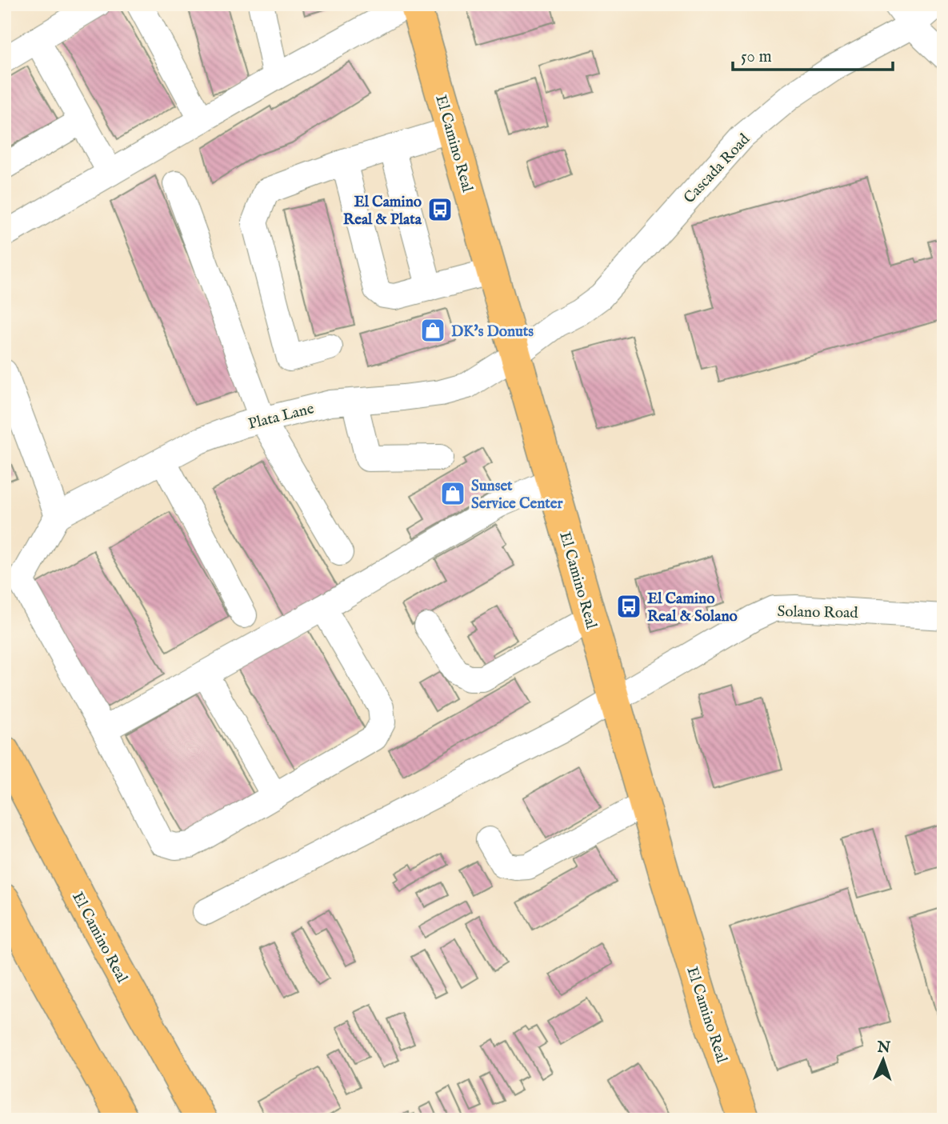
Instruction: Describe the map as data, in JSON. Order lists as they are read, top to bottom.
{
  "streets": {
    "main road": ["El Camino Real"],
    "street": ["Cascada Road", "Plata Lane", "Solano Road"]
  },
  "crossings": [
    ["El Camino Real", "Cascada Road"],
    ["El Camino Real", "Plata Lane"],
    ["El Camino Real", "Solano Road"],
    ["Cascada Road", "Plata Lane"]
  ],
  "places": {
    "bus stop": ["El Camino Real & Plata", "El Camino Real & Solano"],
    "shop": ["DK's Donuts", "Sunset Service Center"]
  },
  "scale_bar": "50 m",
  "north": "top"
}
